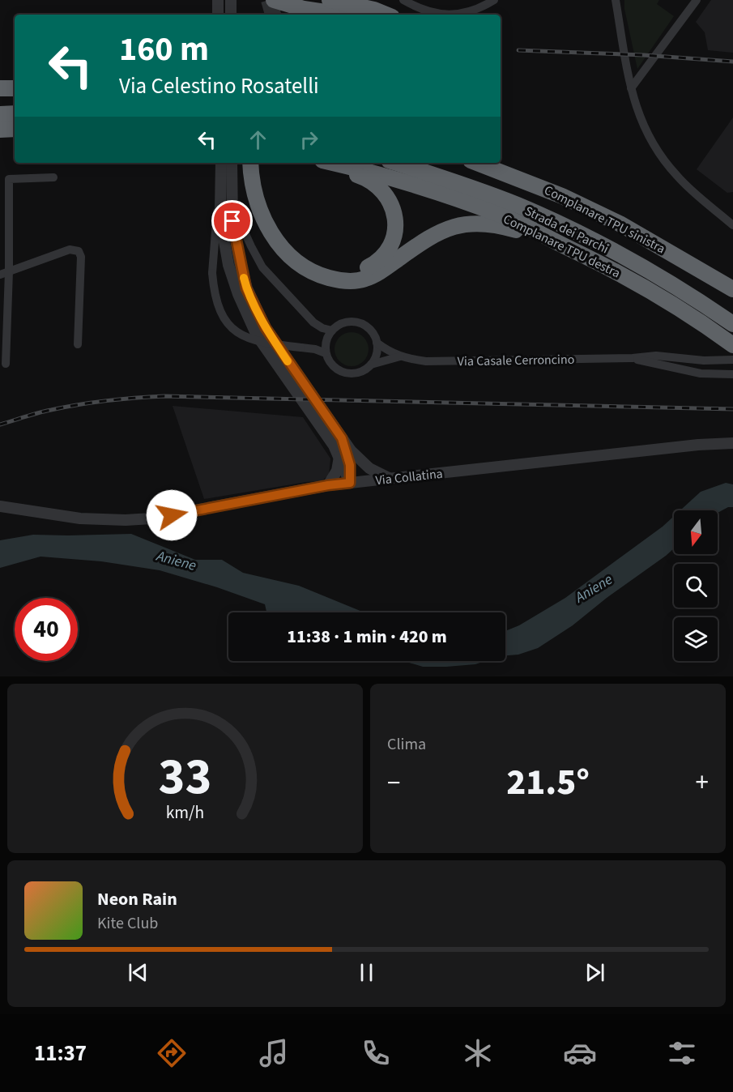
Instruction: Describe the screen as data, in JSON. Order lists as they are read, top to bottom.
{
  "streets": {
    "highway": ["Complanare TPU sinistra", "Strada dei Parchi", "Complanare TPU destra"],
    "street": ["Via Casale Cerroncino", "Via Collatina"]
  },
  "water": ["Aniene"],
  "north": "bottom",
  "page": {
    "turn": ["160 m", "Via Celestino Rosatelli"],
    "limit": "40",
    "trip": "11:38 · 1 min · 420 m",
    "tile": "Clima",
    "heat": ["−", "21.5°", "+"],
    "song": ["Neon Rain", "Kite Club"],
    "tabs": "11:37",
    "gauge": ["33", "km/h"]
  }
}
